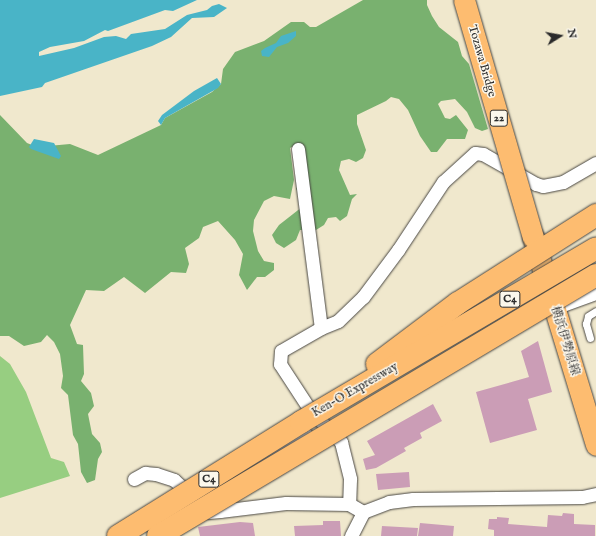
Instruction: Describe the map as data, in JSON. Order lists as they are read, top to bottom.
{
  "streets": {
    "highway": ["C4", "Ken-O Expressway"],
    "main road": ["Tozawa Bridge", "22", "横浜伊勢原線"]
  },
  "crossings": [
    ["Tozawa Bridge", "横浜伊勢原線"]
  ],
  "north": "right"
}
